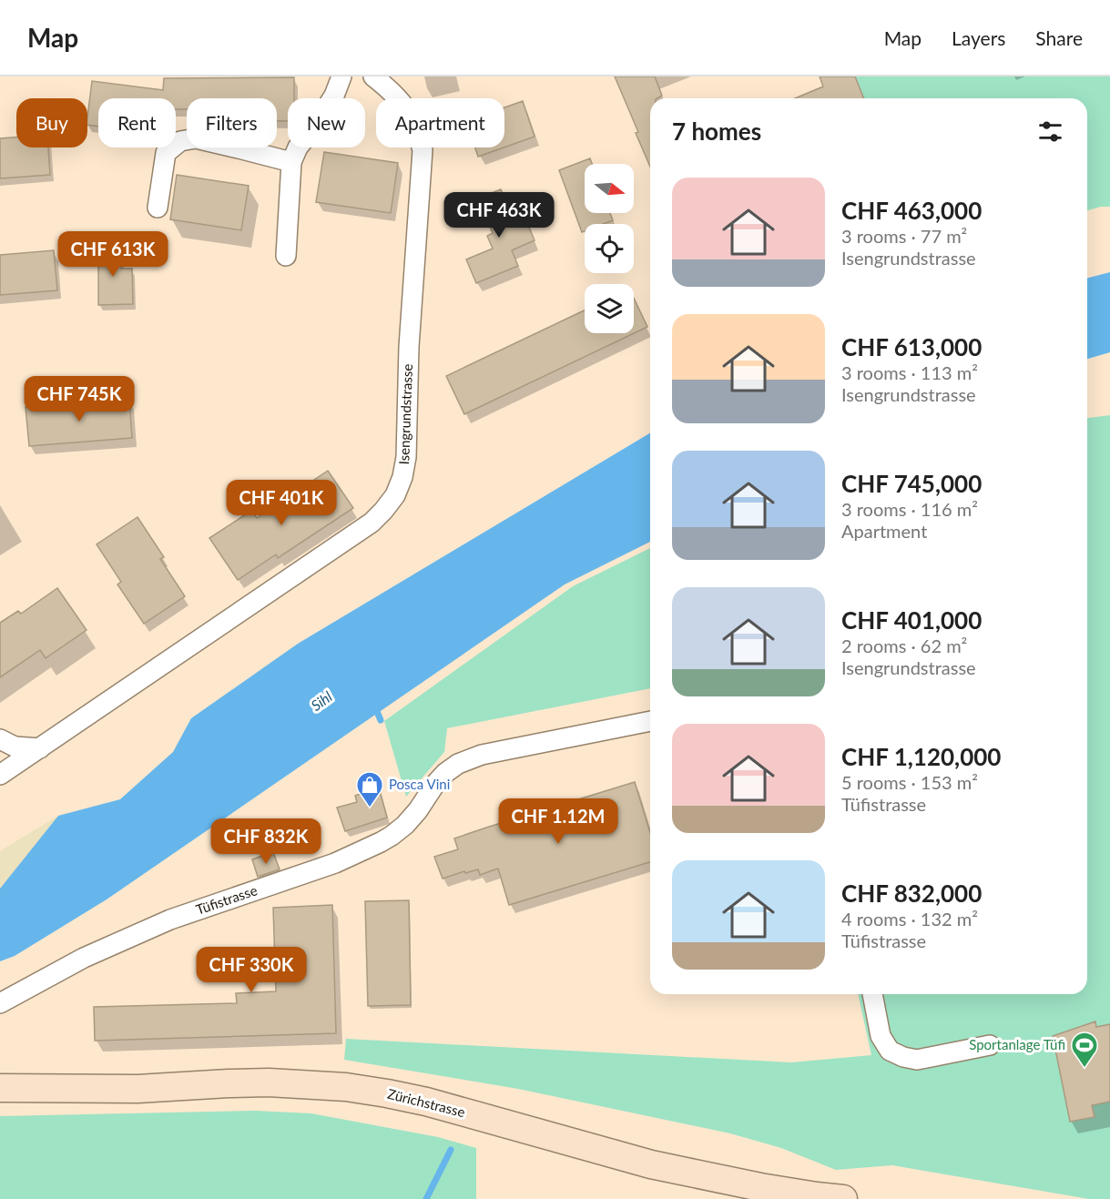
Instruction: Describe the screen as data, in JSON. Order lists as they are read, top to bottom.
{
  "streets": {
    "main road": ["Zürichstrasse"],
    "street": ["Isengrundstrasse", "Tüfistrasse"]
  },
  "water": ["Sihl"],
  "places": {
    "shop": ["Posca Vini"],
    "sports": ["Sportanlage Tüfi"]
  },
  "north": "right",
  "page": {
    "header": "Map",
    "nav": ["Map", "Layers", "Share"],
    "chip": [
      "Buy",
      "Rent",
      "Filters",
      "New",
      "Apartment"
    ],
    "heading": "7 homes",
    "list": [
      {
        "name": "CHF 463,000",
        "note": "3 rooms · 77 m² · Isengrundstrasse"
      },
      {
        "name": "CHF 613,000",
        "note": "3 rooms · 113 m² · Isengrundstrasse"
      },
      {
        "name": "CHF 745,000",
        "note": "3 rooms · 116 m² · Apartment"
      },
      {
        "name": "CHF 401,000",
        "note": "2 rooms · 62 m² · Isengrundstrasse"
      },
      {
        "name": "CHF 1,120,000",
        "note": "5 rooms · 153 m² · Tüfistrasse"
      },
      {
        "name": "CHF 832,000",
        "note": "4 rooms · 132 m² · Tüfistrasse"
      }
    ],
    "price": [
      "CHF 463K",
      "CHF 613K",
      "CHF 745K",
      "CHF 401K",
      "CHF 1.12M",
      "CHF 832K",
      "CHF 330K"
    ]
  }
}
